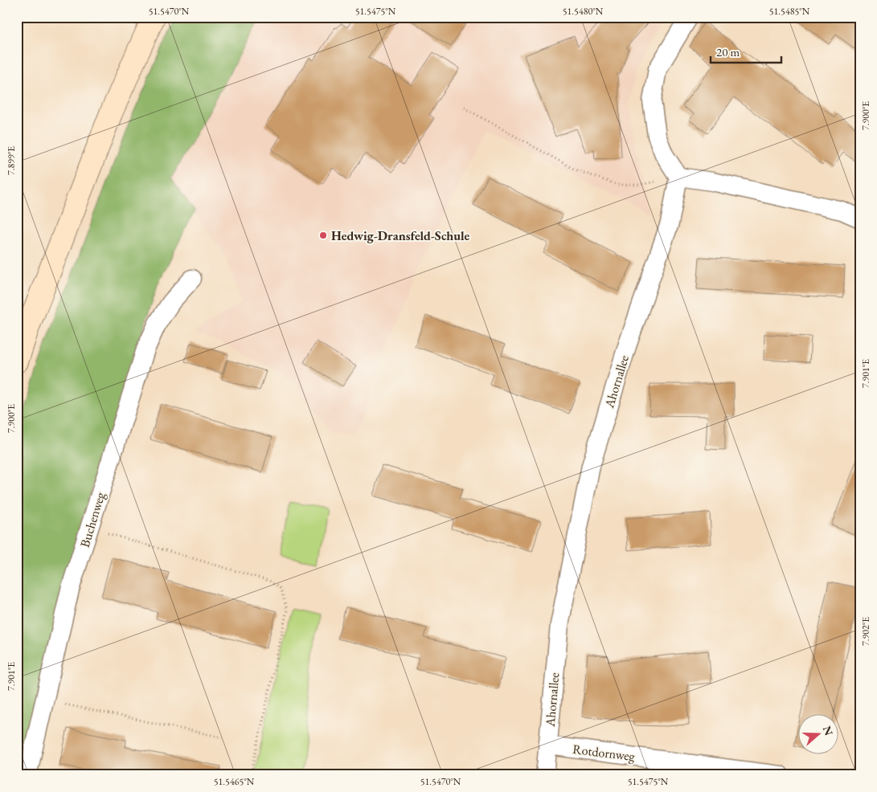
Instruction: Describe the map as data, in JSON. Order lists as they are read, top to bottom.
{
  "streets": {
    "street": ["Ahornallee", "Buchenweg", "Rotdornweg"]
  },
  "crossings": [
    ["Ahornallee", "Rotdornweg"]
  ],
  "places": ["Hedwig-Dransfeld-Schule"],
  "scale_bar": "20 m",
  "north": "right",
  "coordinates": [
    "51.5470°N",
    "51.5475°N",
    "51.5480°N",
    "51.5485°N",
    "7.900°E",
    "7.899°E",
    "7.901°E",
    "7.902°E",
    "51.5465°N"
  ]
}
